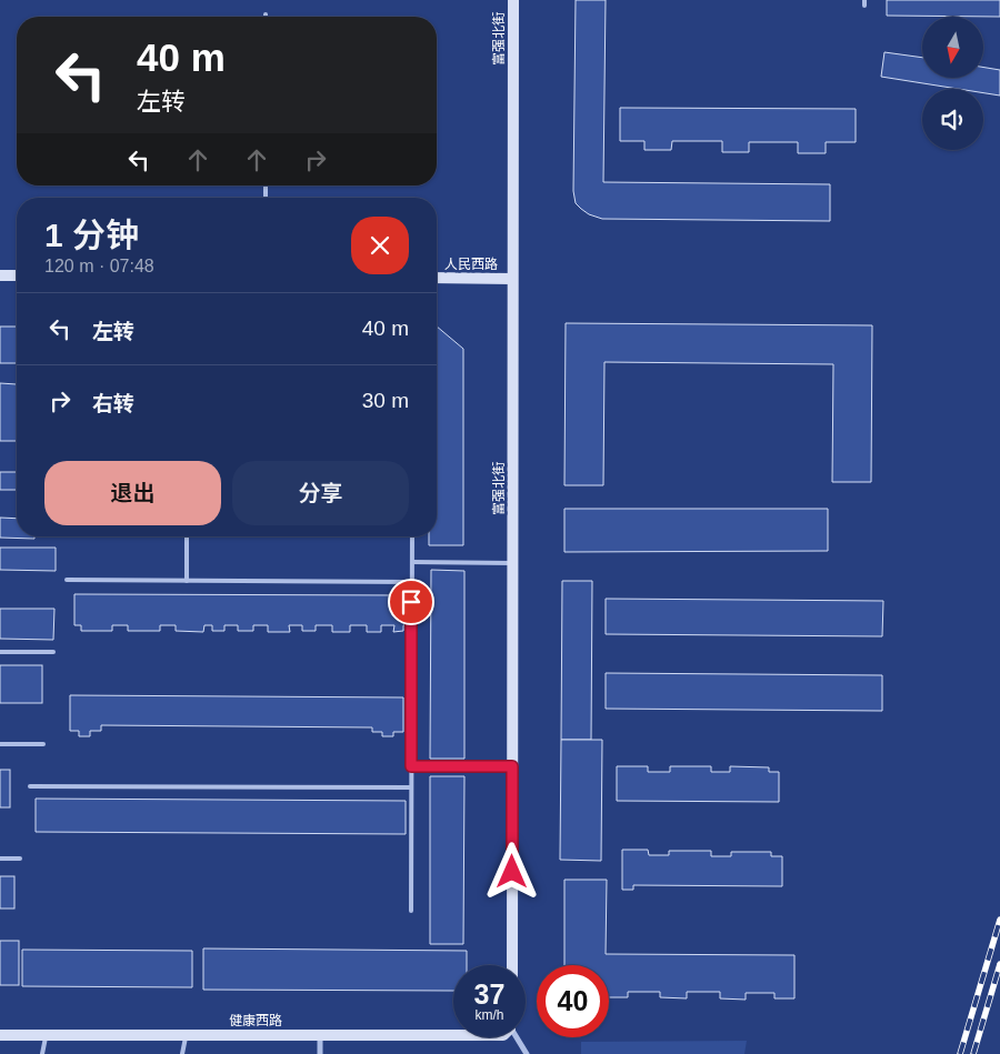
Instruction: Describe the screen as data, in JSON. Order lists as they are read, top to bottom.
{
  "streets": {
    "street": ["富强北街", "人民西路", "健康西路"]
  },
  "crossings": [
    ["富强北街", "人民西路"]
  ],
  "north": "bottom",
  "page": {
    "turn": ["40 m", "左转"],
    "heading": ["1 分钟", "120 m · 07:48"],
    "list": [
      {
        "name": "左转",
        "value": "40 m"
      },
      {
        "name": "右转",
        "value": "30 m"
      }
    ],
    "buttons": ["退出", "分享"],
    "speed": "37 km/h",
    "limit": "40"
  }
}
